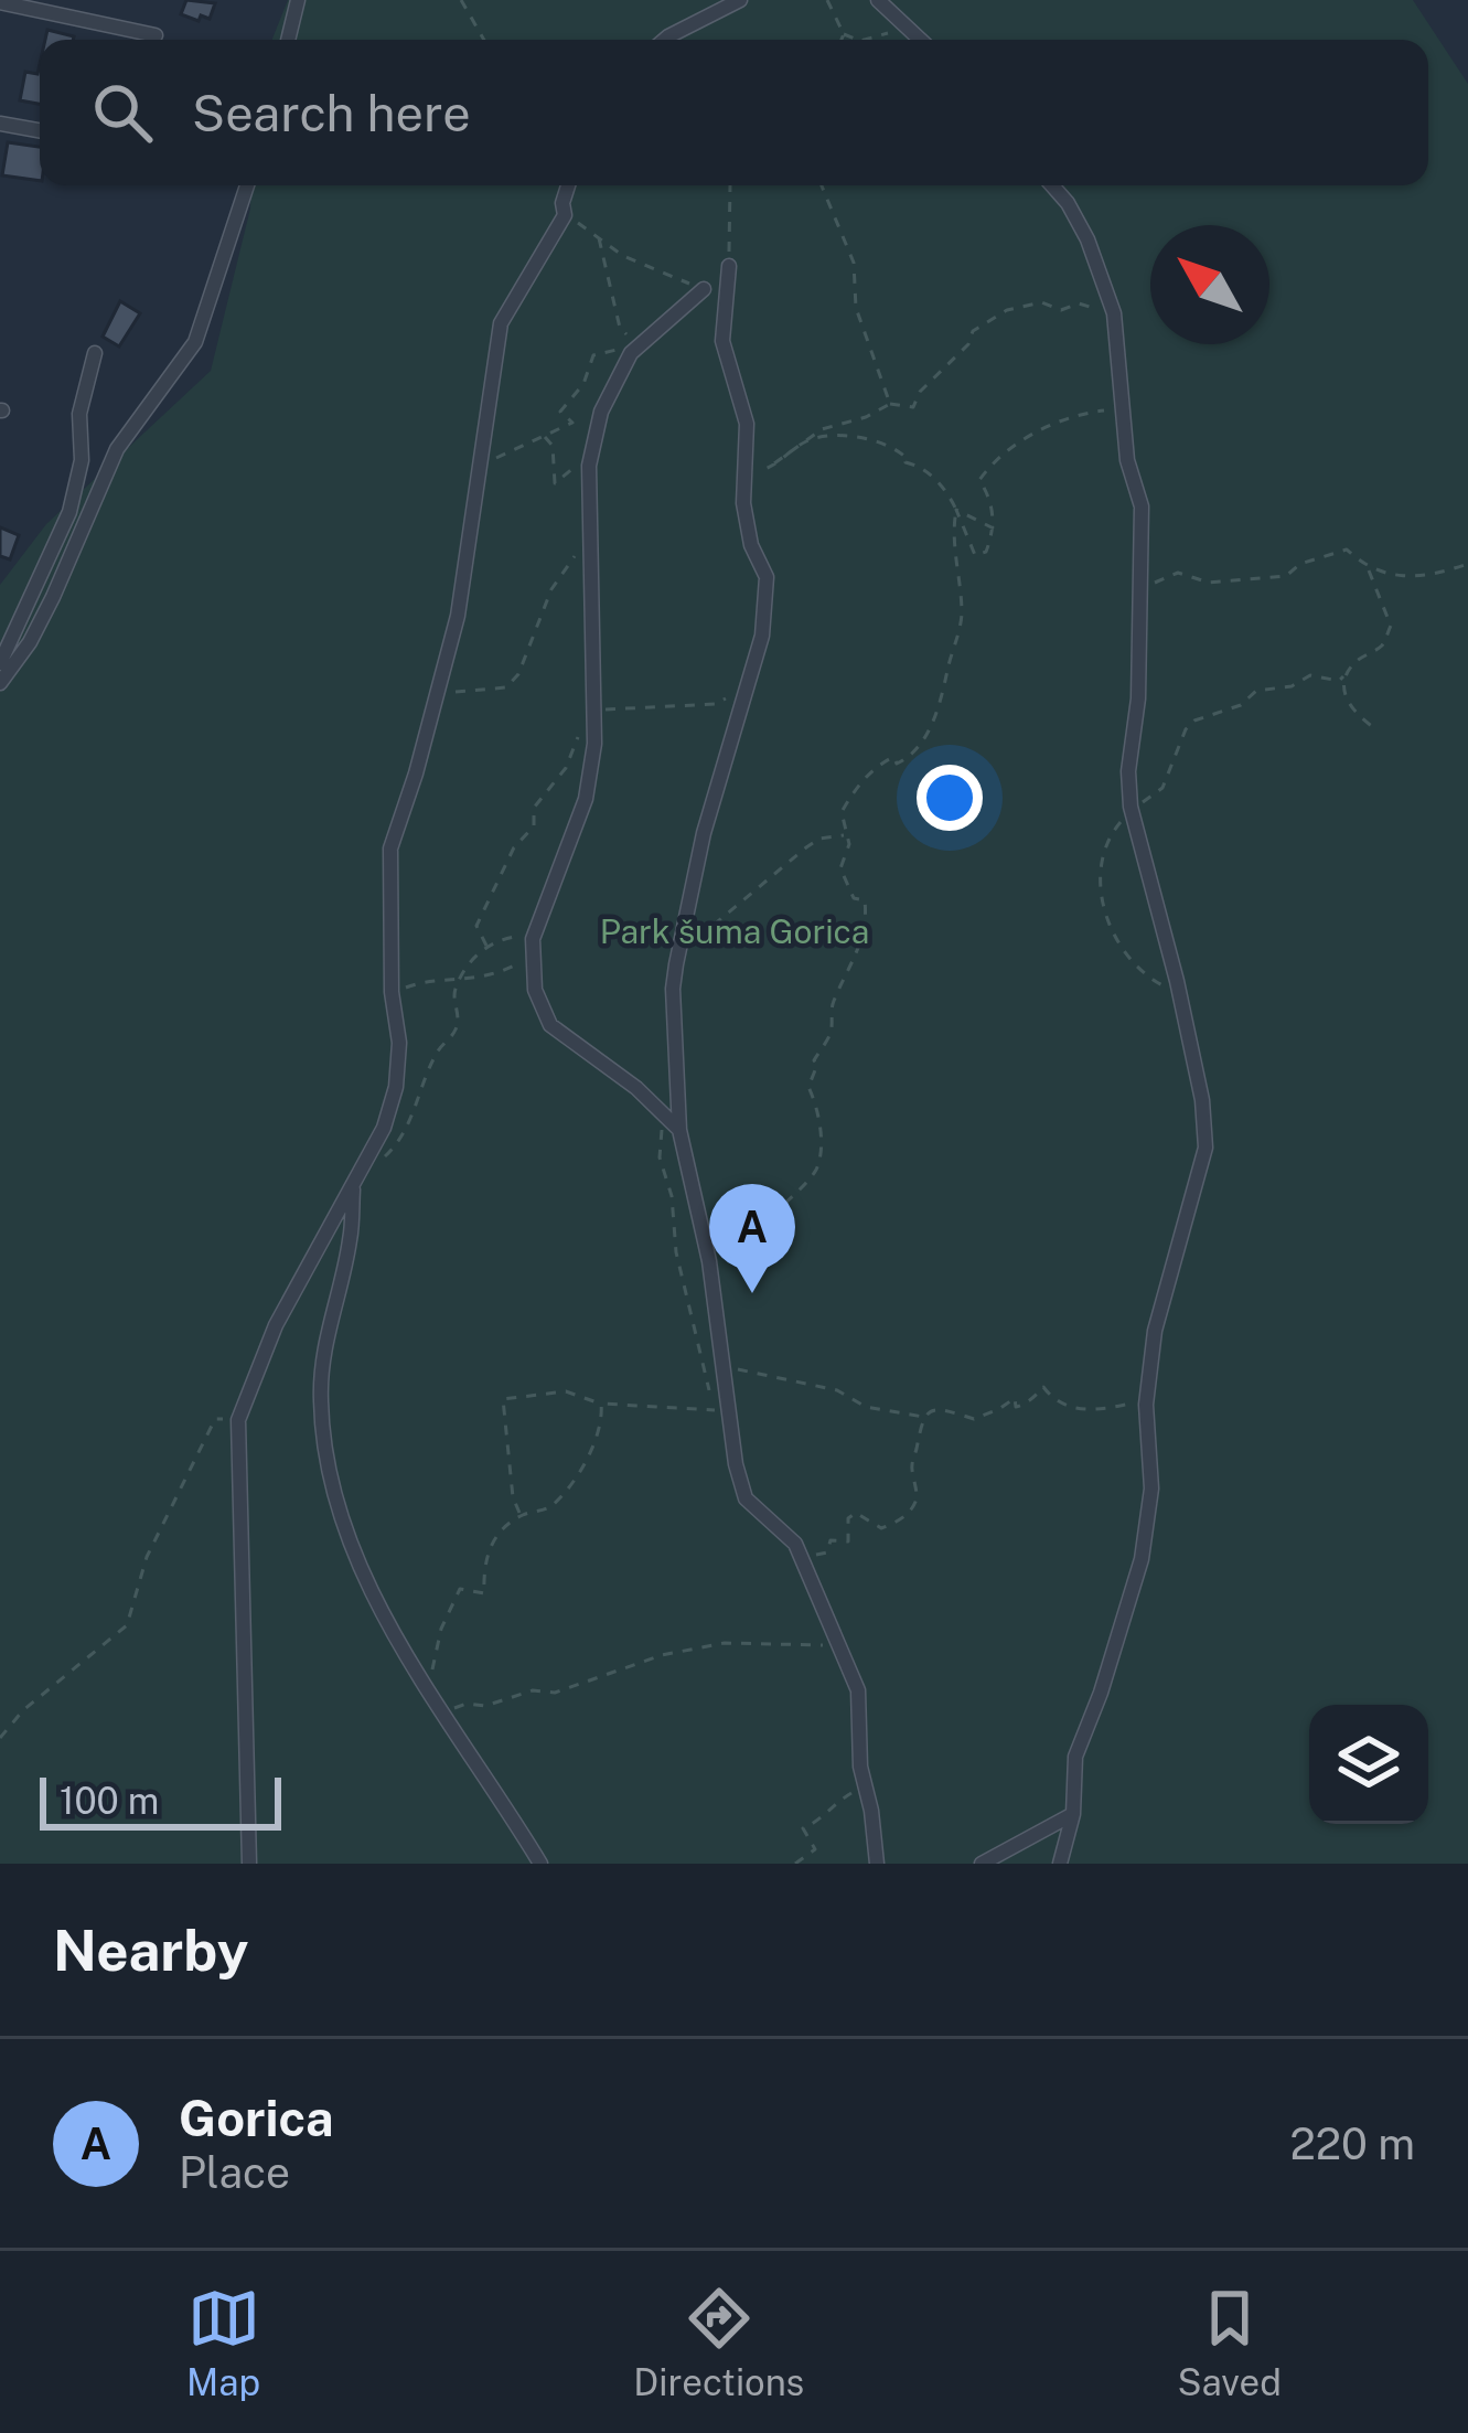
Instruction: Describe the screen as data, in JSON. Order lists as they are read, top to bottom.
{
  "parks": ["Park šuma Gorica"],
  "scale_bar": "100 m",
  "north": "top left",
  "page": {
    "search": "Search here",
    "pins": "A",
    "scale": "100 m",
    "heading": "Nearby",
    "list": [
      {
        "mark": "A",
        "name": "Gorica",
        "note": "Place",
        "value": "220 m"
      }
    ],
    "nav": ["Map", "Directions", "Saved"]
  }
}
